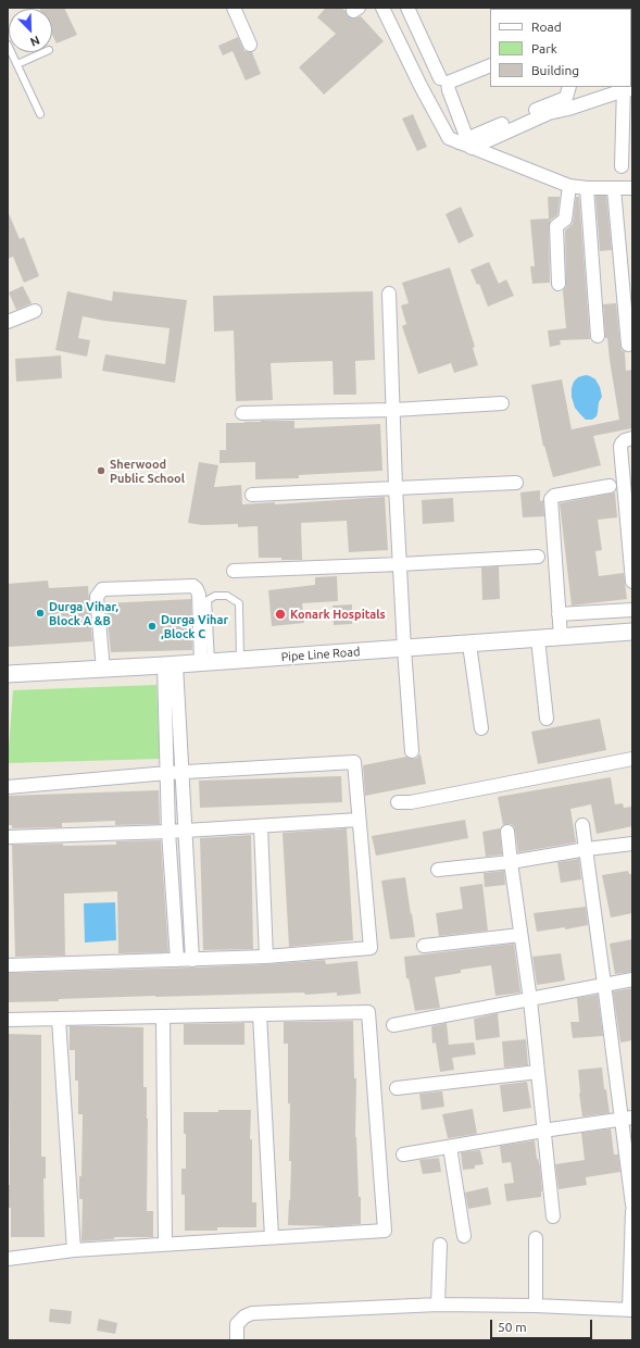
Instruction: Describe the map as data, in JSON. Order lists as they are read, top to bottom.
{
  "streets": {
    "street": ["Pipe Line Road"]
  },
  "places": [
    "Sherwood Public School",
    "Durga Vihar, Block A &B",
    "Konark Hospitals",
    "Durga Vihar ,Block C"
  ],
  "legend": ["Road", "Park", "Building"],
  "scale_bar": "50 m",
  "north": "bottom right"
}
